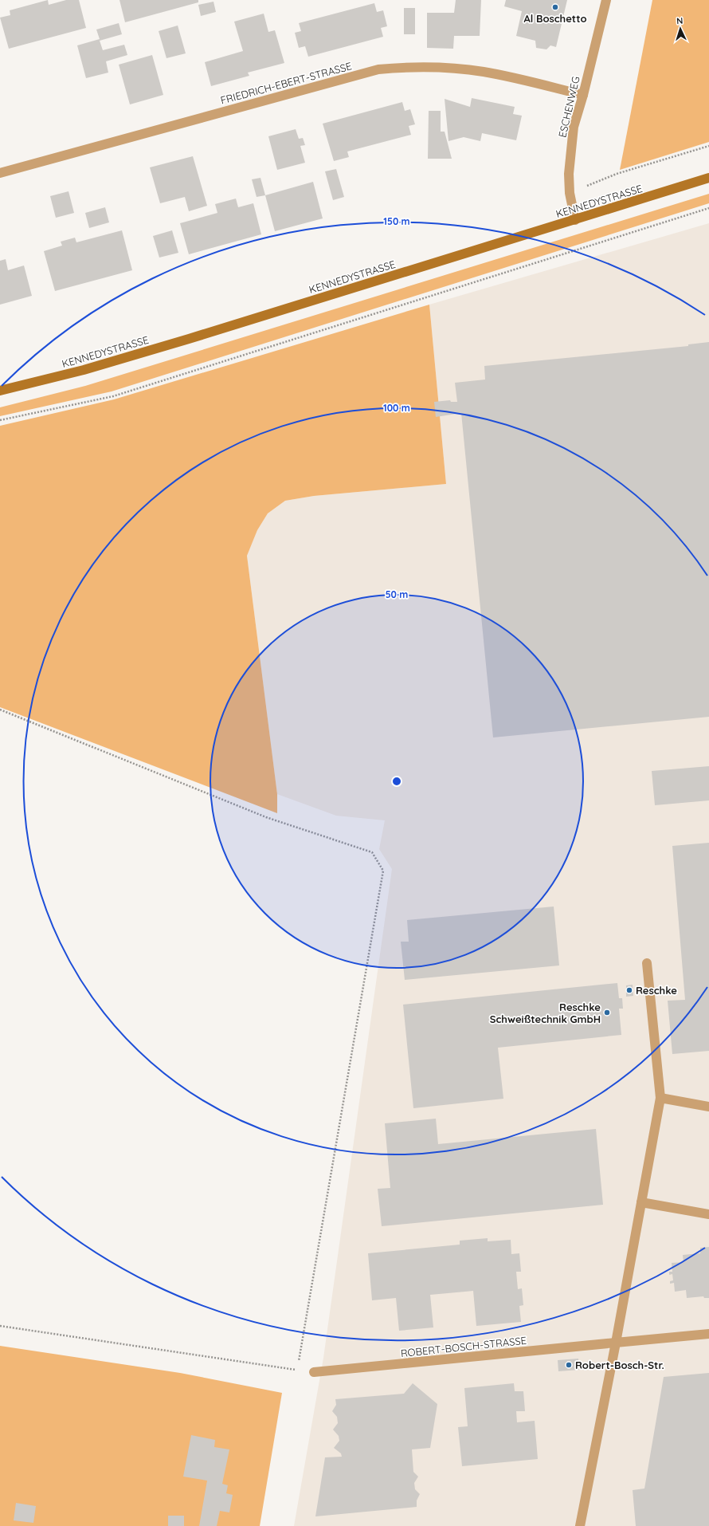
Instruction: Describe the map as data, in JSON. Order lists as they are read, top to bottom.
{
  "streets": {
    "main road": ["KENNEDYSTRASSE"],
    "street": ["FRIEDRICH-EBERT-STRASSE", "ESCHENWEG", "ROBERT-BOSCH-STRASSE"]
  },
  "crossings": [
    ["FRIEDRICH-EBERT-STRASSE", "ESCHENWEG"],
    ["ESCHENWEG", "KENNEDYSTRASSE"]
  ],
  "places": [
    "Al Boschetto",
    "Reschke",
    "Reschke Schweißtechnik GmbH",
    "Robert-Bosch-Str."
  ],
  "north": "top",
  "rings": ["150 m", "100 m", "50 m"]
}
